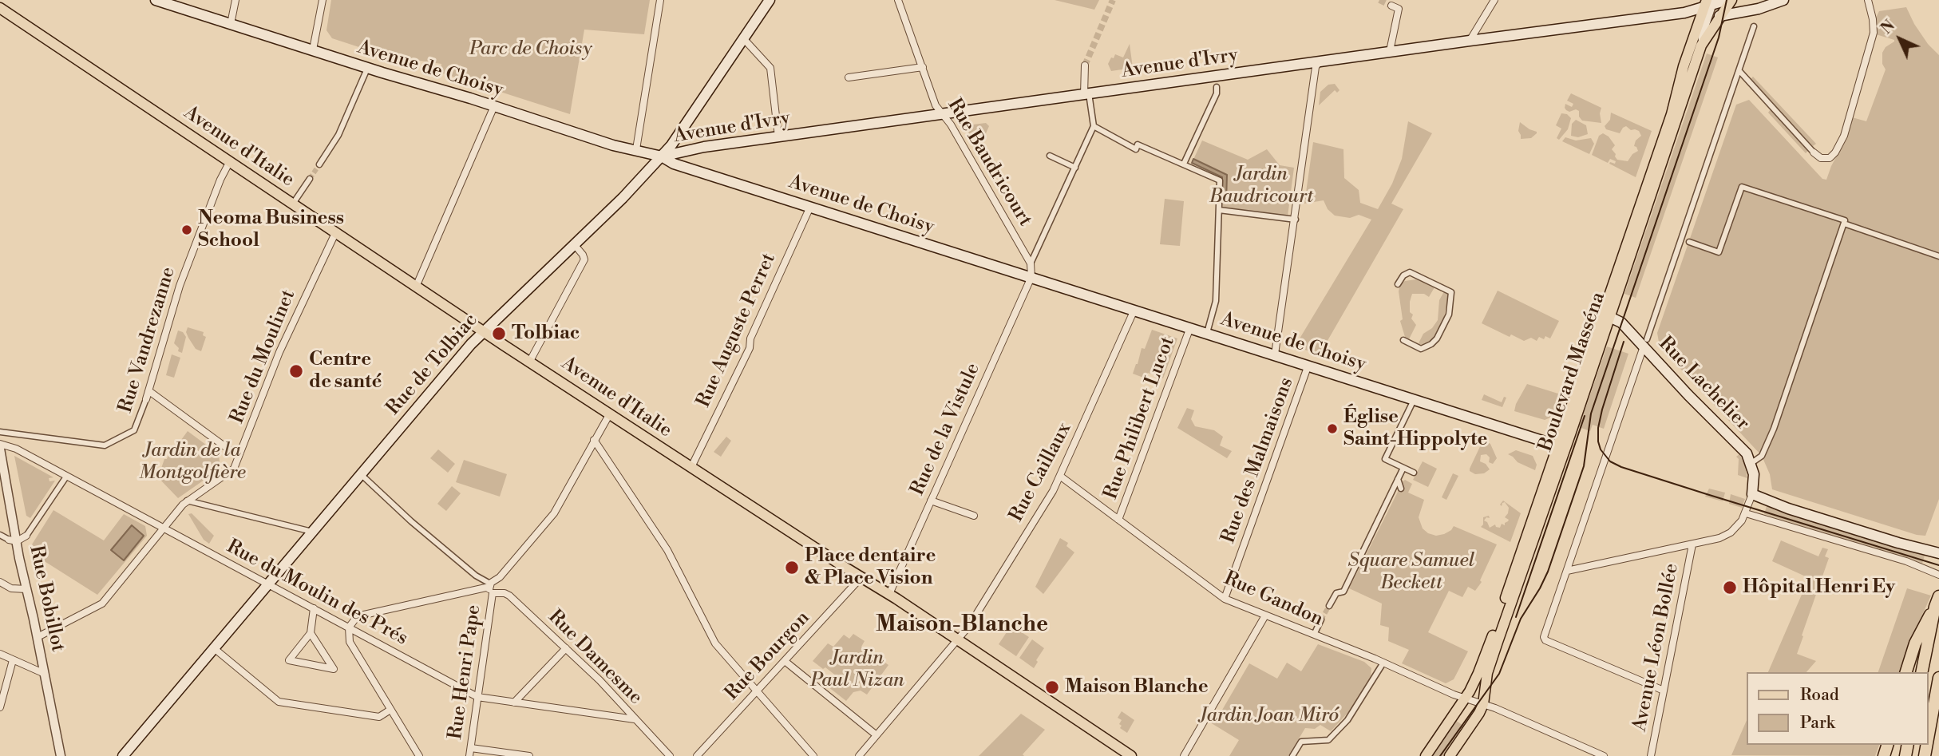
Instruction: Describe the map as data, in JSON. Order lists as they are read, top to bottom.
{
  "streets": {
    "main road": [
      "Avenue d'Ivry",
      "Avenue de Choisy",
      "Avenue d'Italie",
      "Rue de Tolbiac",
      "Boulevard Masséna",
      "Rue Lachelier"
    ],
    "street": [
      "Rue Baudricourt",
      "Rue Auguste Perret",
      "Rue Vandrezanne",
      "Rue du Moulinet",
      "Rue Philibert Lucot",
      "Rue de la Vistule",
      "Rue des Malmaisons",
      "Rue Caillaux",
      "Rue du Moulin des Prés",
      "Rue Bobillot",
      "Rue Gandon",
      "Avenue Léon Bollée",
      "Rue Bourgon",
      "Rue Damesme",
      "Rue Henri Pape"
    ]
  },
  "crossings": [
    ["Avenue d'Ivry", "Avenue de Choisy"],
    ["Avenue d'Ivry", "Rue Baudricourt"],
    ["Avenue d'Ivry", "Rue de Tolbiac"],
    ["Avenue d'Ivry", "Boulevard Masséna"],
    ["Avenue de Choisy", "Rue Baudricourt"],
    ["Avenue de Choisy", "Rue Auguste Perret"],
    ["Avenue de Choisy", "Rue de Tolbiac"],
    ["Avenue de Choisy", "Boulevard Masséna"],
    ["Avenue de Choisy", "Rue Philibert Lucot"],
    ["Avenue de Choisy", "Rue de la Vistule"],
    ["Avenue de Choisy", "Rue des Malmaisons"],
    ["Avenue de Choisy", "Rue Caillaux"],
    ["Avenue d'Italie", "Rue Auguste Perret"],
    ["Avenue d'Italie", "Rue Vandrezanne"],
    ["Avenue d'Italie", "Rue du Moulinet"],
    ["Avenue d'Italie", "Rue de Tolbiac"],
    ["Avenue d'Italie", "Rue de la Vistule"],
    ["Avenue d'Italie", "Rue Caillaux"],
    ["Avenue d'Italie", "Rue Bourgon"],
    ["Rue Baudricourt", "Rue de la Vistule"],
    ["Rue du Moulinet", "Rue du Moulin des Prés"],
    ["Rue du Moulinet", "Rue Bobillot"],
    ["Rue de Tolbiac", "Rue du Moulin des Prés"],
    ["Rue de Tolbiac", "Rue Damesme"],
    ["Boulevard Masséna", "Rue Lachelier"],
    ["Boulevard Masséna", "Rue Gandon"],
    ["Rue Philibert Lucot", "Rue Gandon"],
    ["Rue des Malmaisons", "Rue Gandon"],
    ["Rue Caillaux", "Rue Gandon"],
    ["Rue du Moulin des Prés", "Rue Damesme"],
    ["Rue du Moulin des Prés", "Rue Henri Pape"],
    ["Rue Damesme", "Rue Henri Pape"]
  ],
  "districts": ["Maison-Blanche"],
  "parks": [
    "Parc de Choisy",
    "Jardin Baudricourt",
    "Jardin de la Montgolfière",
    "Square Samuel Beckett",
    "Jardin Paul Nizan",
    "Jardin Joan Miró"
  ],
  "places": [
    "Neoma Business School",
    "Tolbiac",
    "Centre de santé",
    "Église Saint-Hippolyte",
    "Place dentaire & Place Vision",
    "Hôpital Henri Ey",
    "Maison Blanche"
  ],
  "legend": ["Road", "Park"],
  "north": "top left"
}
